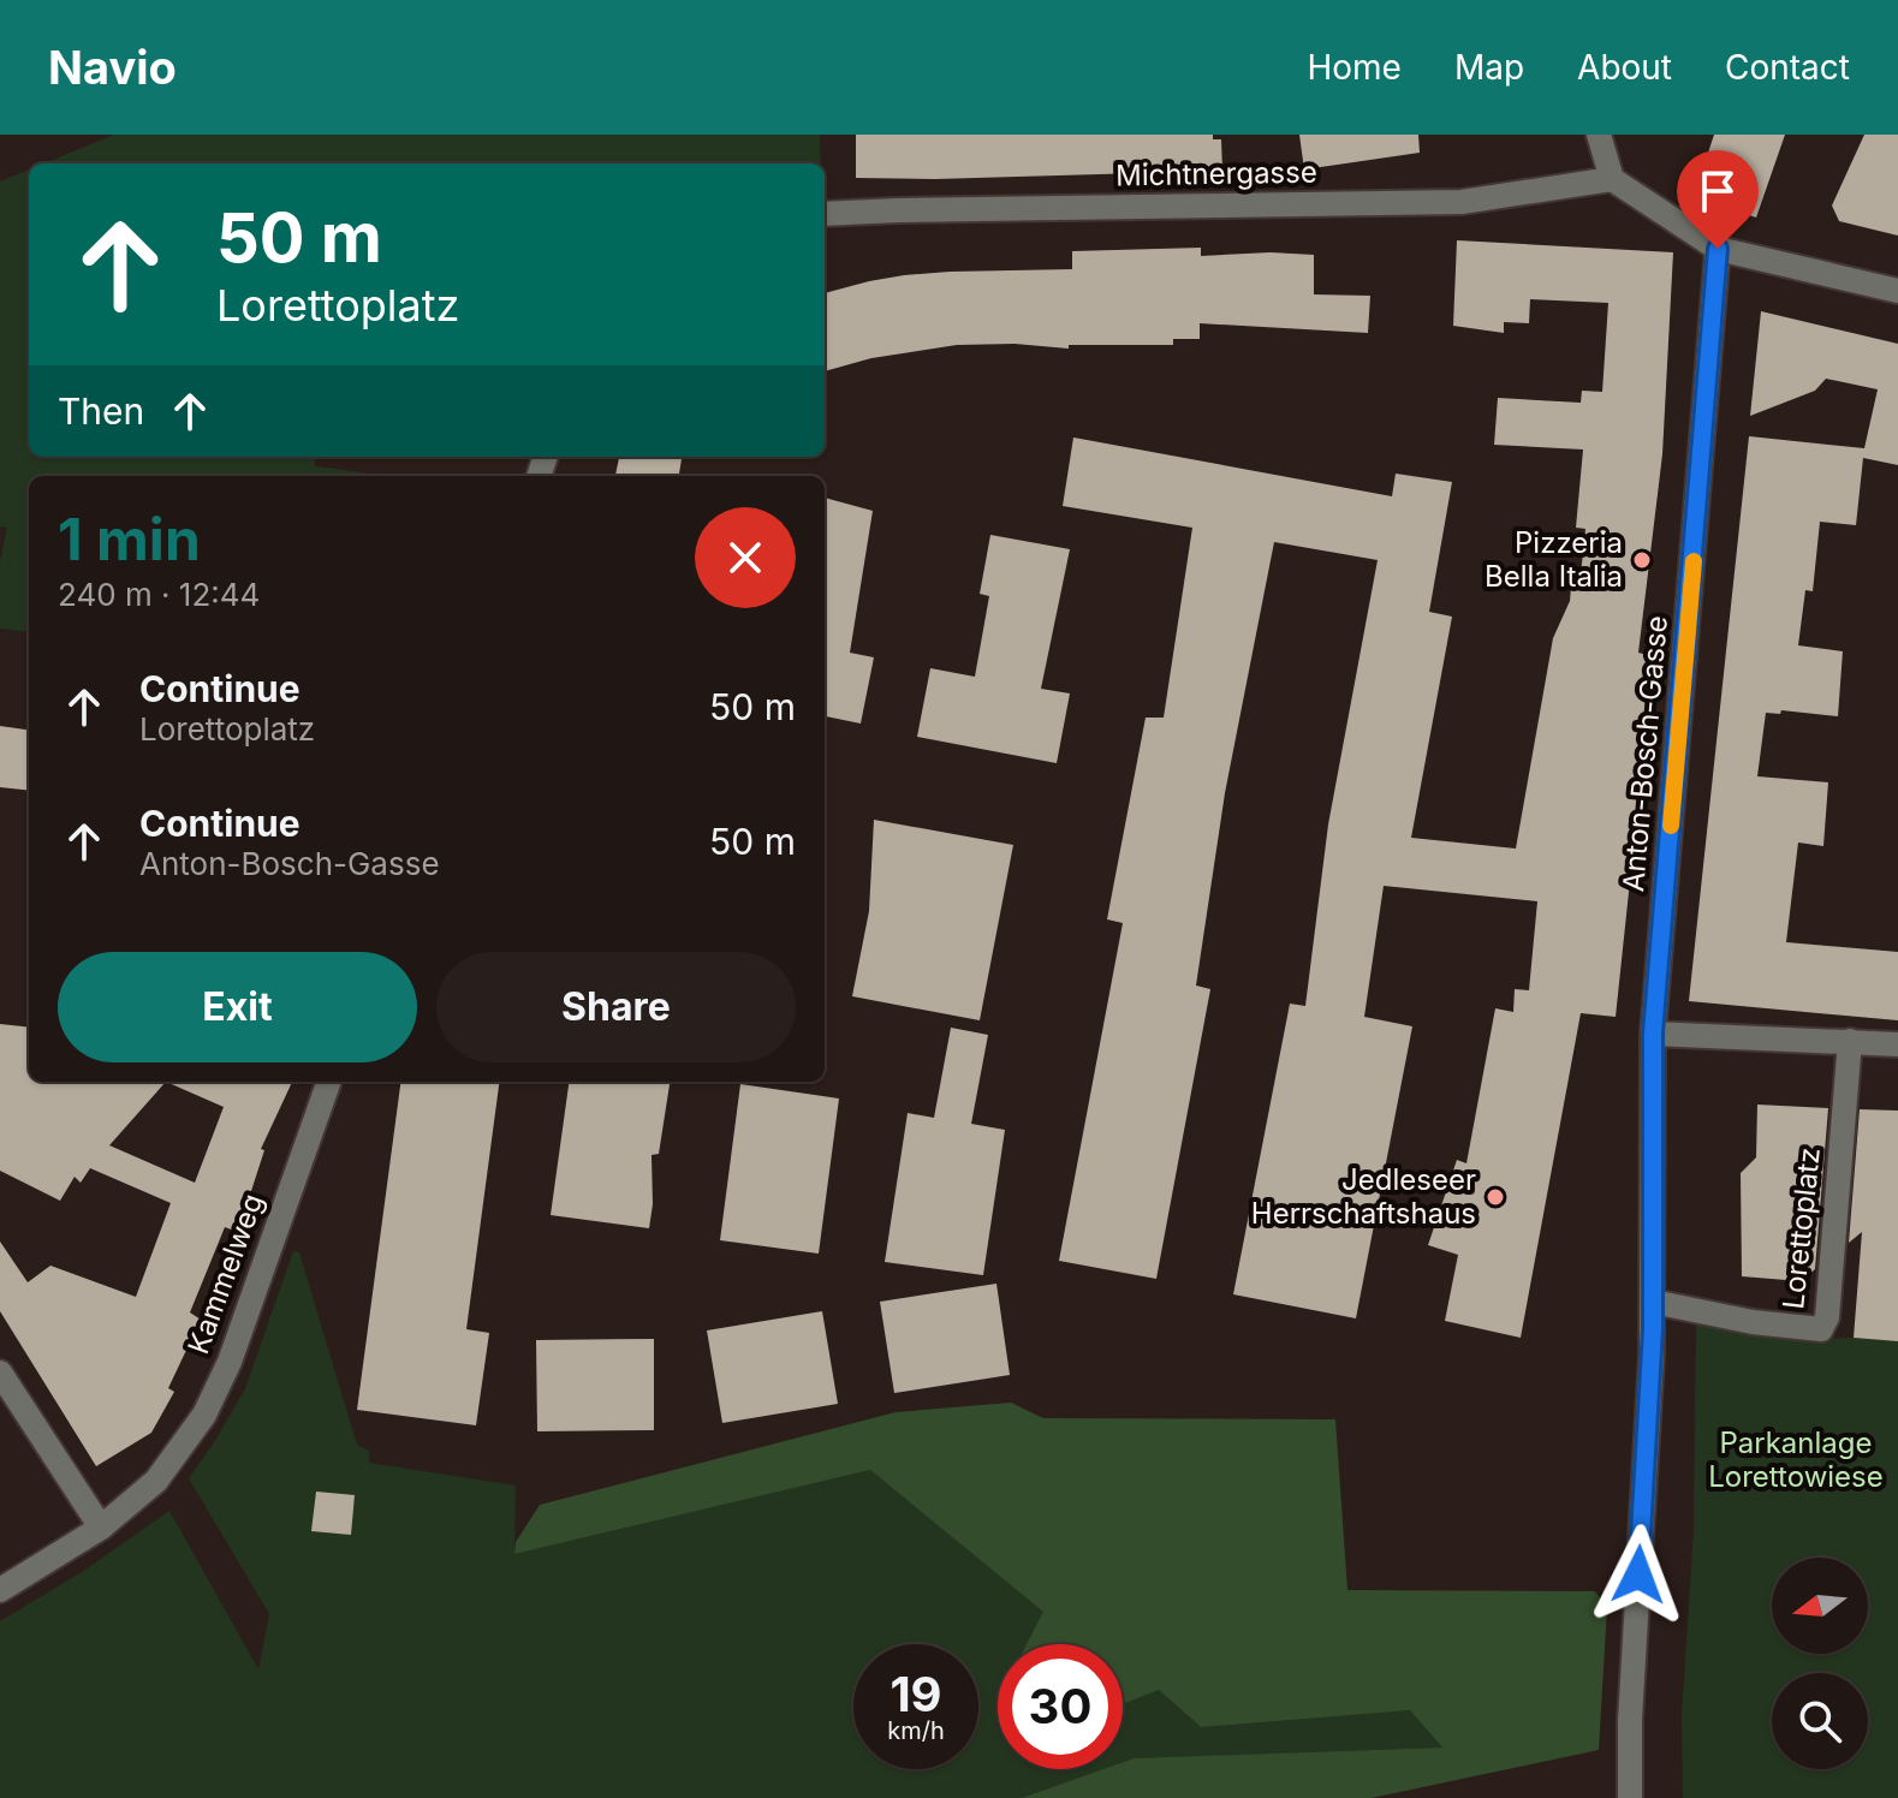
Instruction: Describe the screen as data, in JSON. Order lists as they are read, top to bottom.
{
  "streets": {
    "street": [
      "Michtnergasse",
      "Anton-Bosch-Gasse",
      "Lorettoplatz",
      "Kammelweg"
    ]
  },
  "parks": ["Parkanlage Lorettowiese"],
  "places": ["Pizzeria Bella Italia", "Jedleseer Herrschaftshaus"],
  "north": "left",
  "page": {
    "header": "Navio",
    "nav": [
      "Home",
      "Map",
      "About",
      "Contact"
    ],
    "turn": ["50 m", "Lorettoplatz"],
    "then": "Then",
    "heading": ["1 min", "240 m · 12:44"],
    "list": [
      {
        "name": "Continue",
        "note": "Lorettoplatz",
        "value": "50 m"
      },
      {
        "name": "Continue",
        "note": "Anton-Bosch-Gasse",
        "value": "50 m"
      }
    ],
    "buttons": ["Exit", "Share"],
    "speed": "19 km/h",
    "limit": "30"
  }
}
